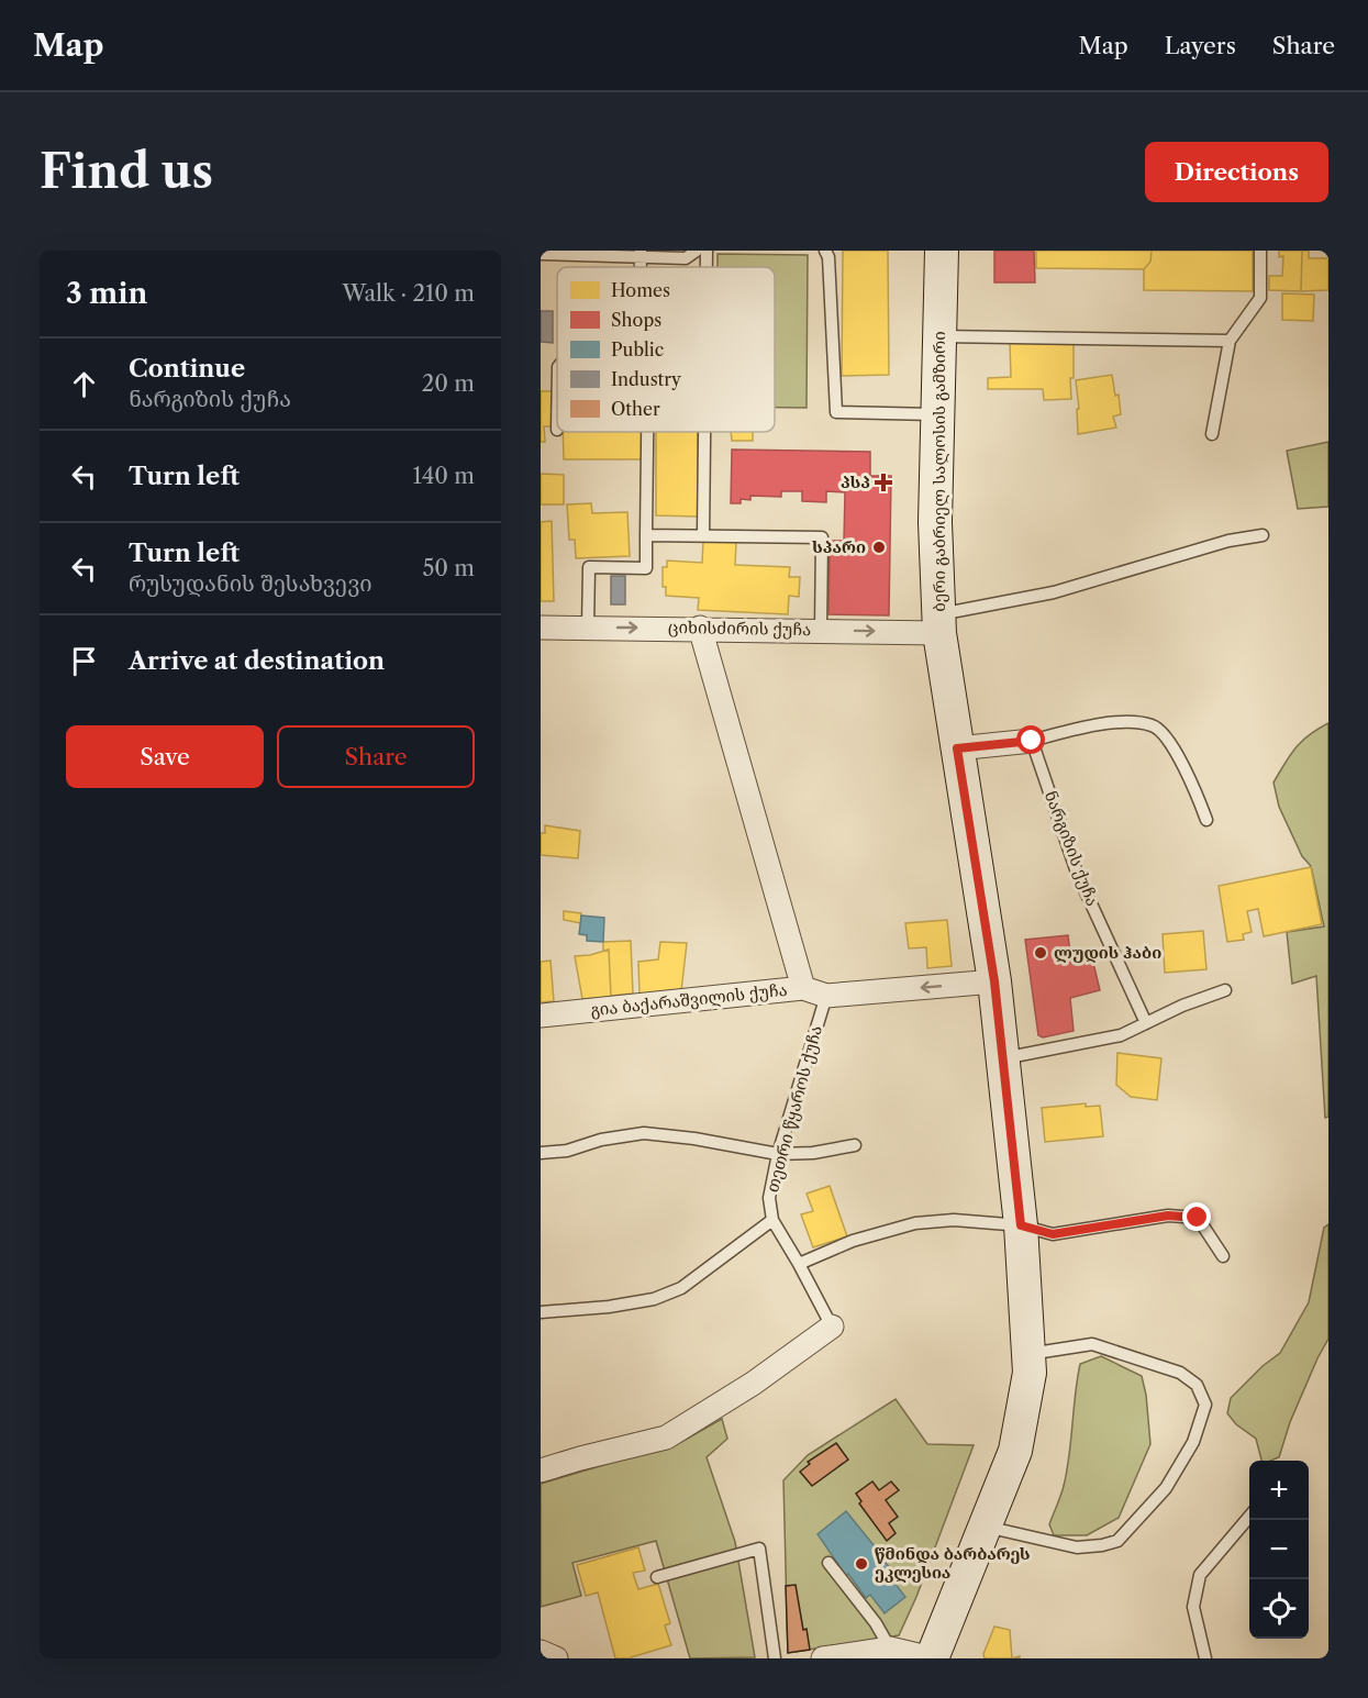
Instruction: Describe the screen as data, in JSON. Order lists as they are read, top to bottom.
{
  "streets": {
    "main road": ["ბერი გაბრიელ სალოსის გამზირი"],
    "street": ["ციხისძირის ქუჩა", "გია ბაქარაშვილის ქუჩა"],
    "lane": ["ნარგიზის ქუჩა", "თეთრი წყაროს ქუჩა"]
  },
  "crossings": [
    ["ბერი გაბრიელ სალოსის გამზირი", "ციხისძირის ქუჩა"],
    ["ბერი გაბრიელ სალოსის გამზირი", "გია ბაქარაშვილის ქუჩა"],
    ["გია ბაქარაშვილის ქუჩა", "თეთრი წყაროს ქუჩა"]
  ],
  "one_way": ["ციხისძირის ქუჩა", "გია ბაქარაშვილის ქუჩა"],
  "places": {
    "health": ["პსპ"],
    "other": ["სპარი", "ლუდის ჰაბი", "წმინდა ბარბარეს ეკლესია"]
  },
  "legend": [
    "Homes",
    "Shops",
    "Public",
    "Industry",
    "Other"
  ],
  "page": {
    "header": "Map",
    "nav": ["Map", "Layers", "Share"],
    "buttons": [
      "Directions",
      ["Save", "Share"]
    ],
    "title": "Find us",
    "heading": ["3 min", "Walk · 210 m"],
    "list": [
      ["Continue", "ნარგიზის ქუჩა", "20 m"],
      ["Turn left", "140 m"],
      ["Turn left", "რუსუდანის შესახვევი", "50 m"],
      "Arrive at destination"
    ],
    "map_buttons": ["+", "−"]
  }
}
